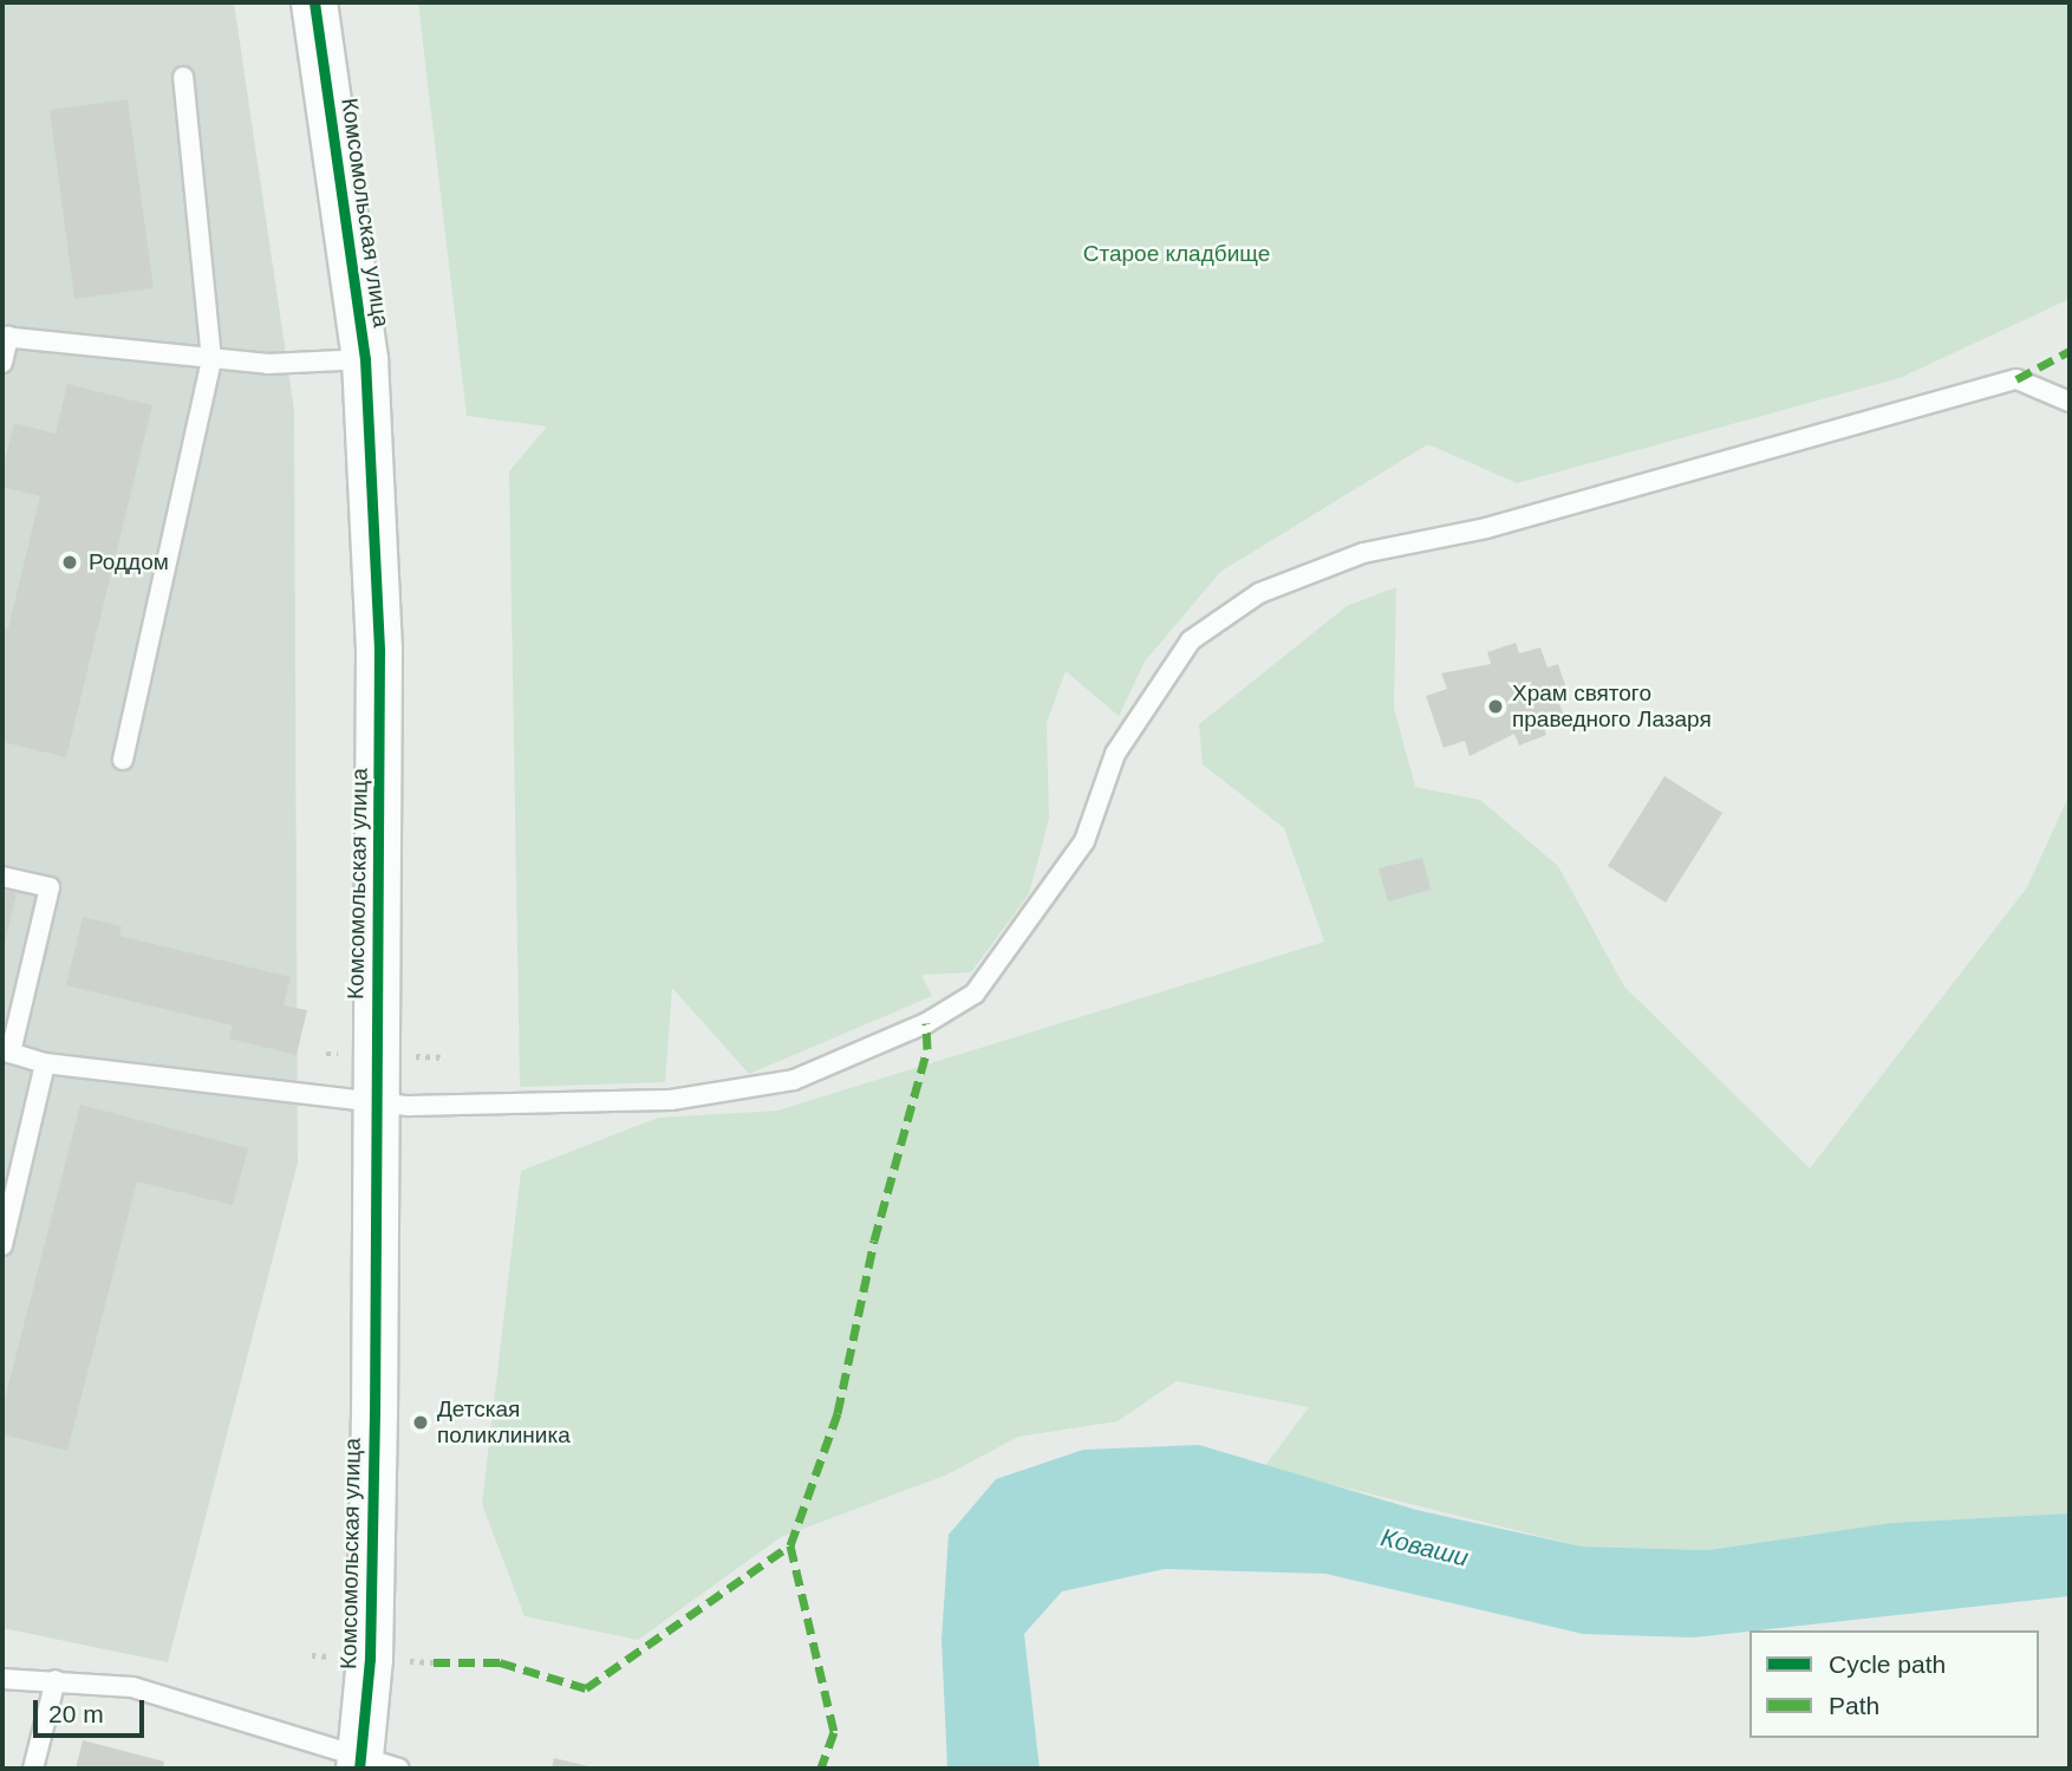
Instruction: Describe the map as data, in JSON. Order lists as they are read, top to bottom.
{
  "streets": {
    "street": ["Комсомольская улица"]
  },
  "water": ["Коваши"],
  "parks": ["Старое кладбище"],
  "places": ["Роддом", "Храм святого праведного Лазаря", "Детская поликлиника"],
  "legend": ["Cycle path", "Path"],
  "scale_bar": "20 m"
}
